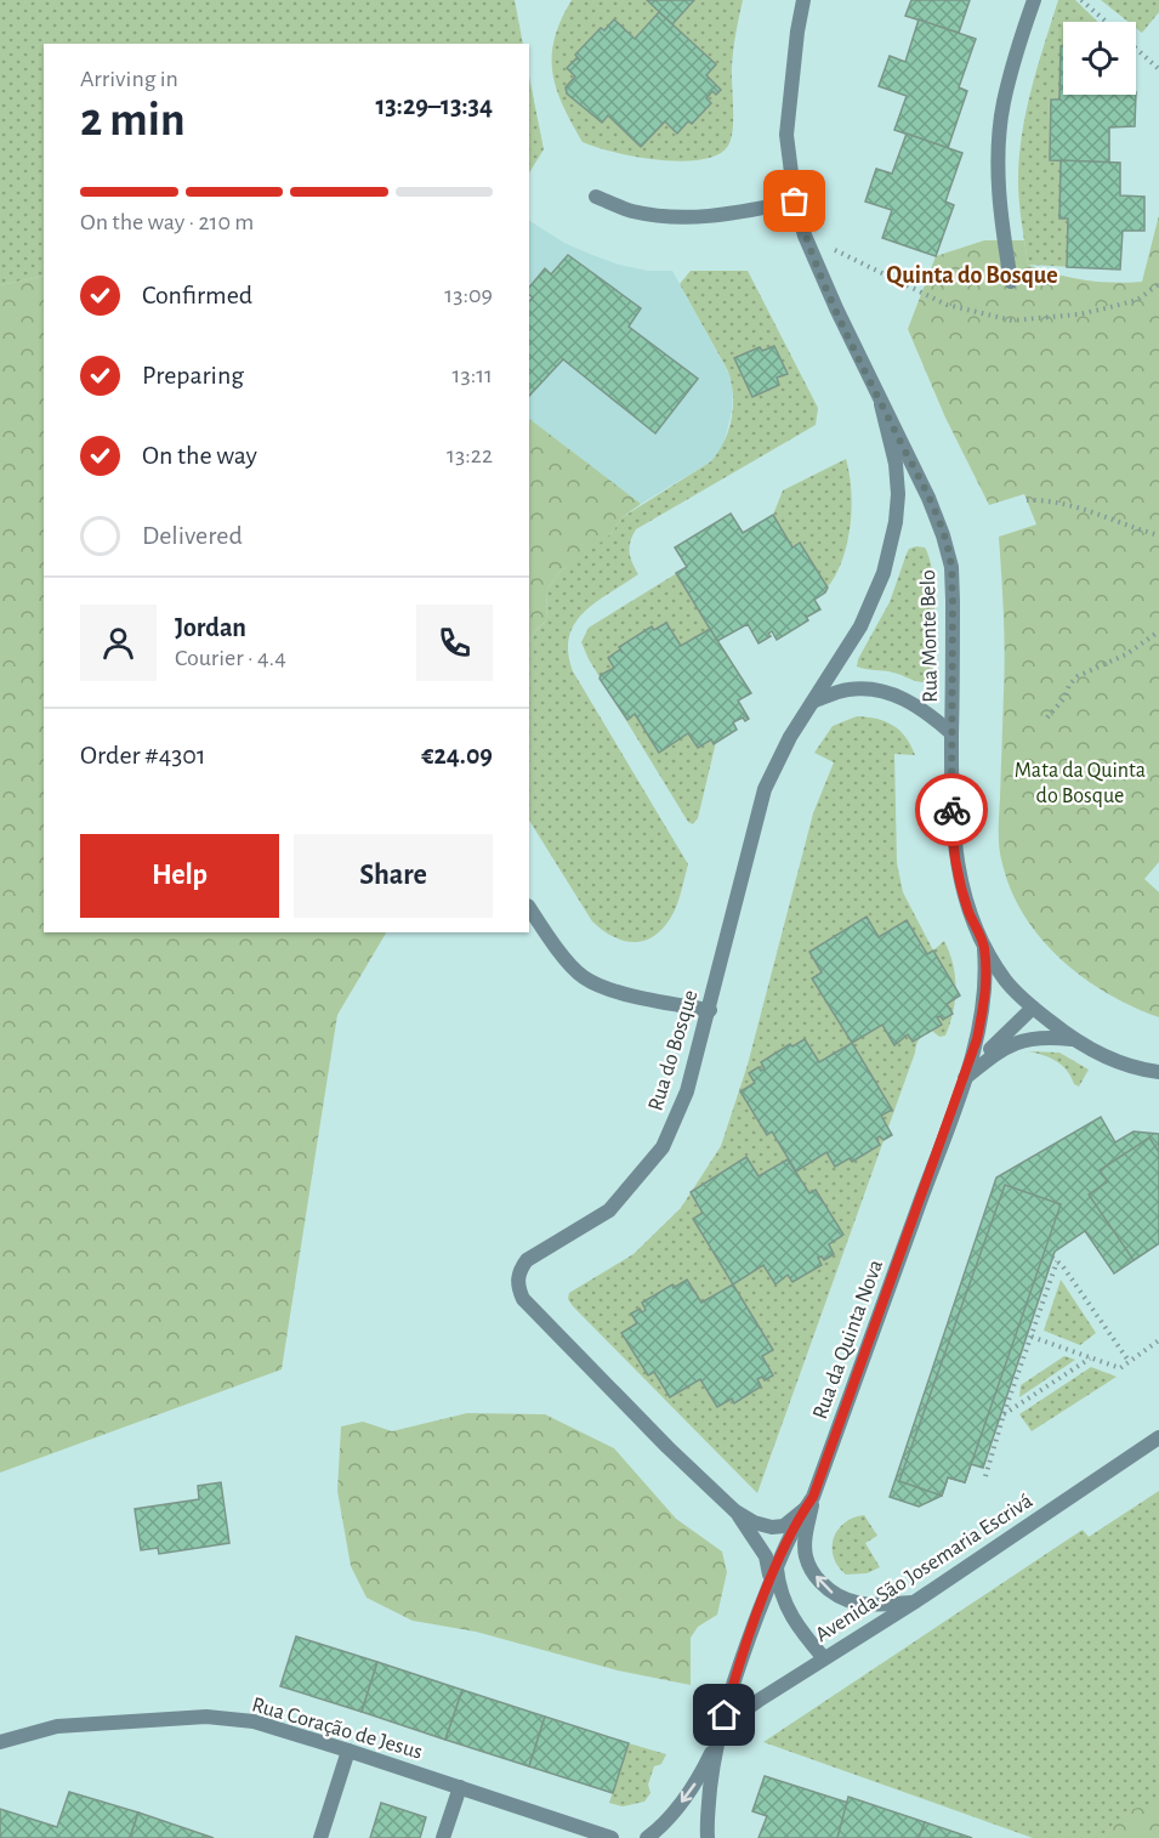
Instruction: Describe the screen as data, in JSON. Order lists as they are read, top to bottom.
{
  "streets": {
    "street": [
      "Rua Monte Belo",
      "Rua do Bosque",
      "Rua da Quinta Nova",
      "Avenida São Josemaria Escrivá",
      "Rua Coração de Jesus"
    ]
  },
  "crossings": [
    ["Rua Monte Belo", "Rua do Bosque"],
    ["Rua Monte Belo", "Rua da Quinta Nova"],
    ["Rua do Bosque", "Rua da Quinta Nova"],
    ["Rua da Quinta Nova", "Avenida São Josemaria Escrivá"]
  ],
  "districts": ["Quinta do Bosque"],
  "parks": ["Mata da Quinta do Bosque"],
  "page": {
    "heading": ["2 min", "Arriving in", "13:29–13:34"],
    "panel": [
      "Jordan",
      "Courier · 4.4",
      "Order #4301",
      "€24.09"
    ],
    "bar": "On the way · 210 m",
    "list": [
      ["Confirmed", "13:09"],
      ["Preparing", "13:11"],
      ["On the way", "13:22"],
      "Delivered"
    ],
    "buttons": ["Help", "Share"]
  }
}
